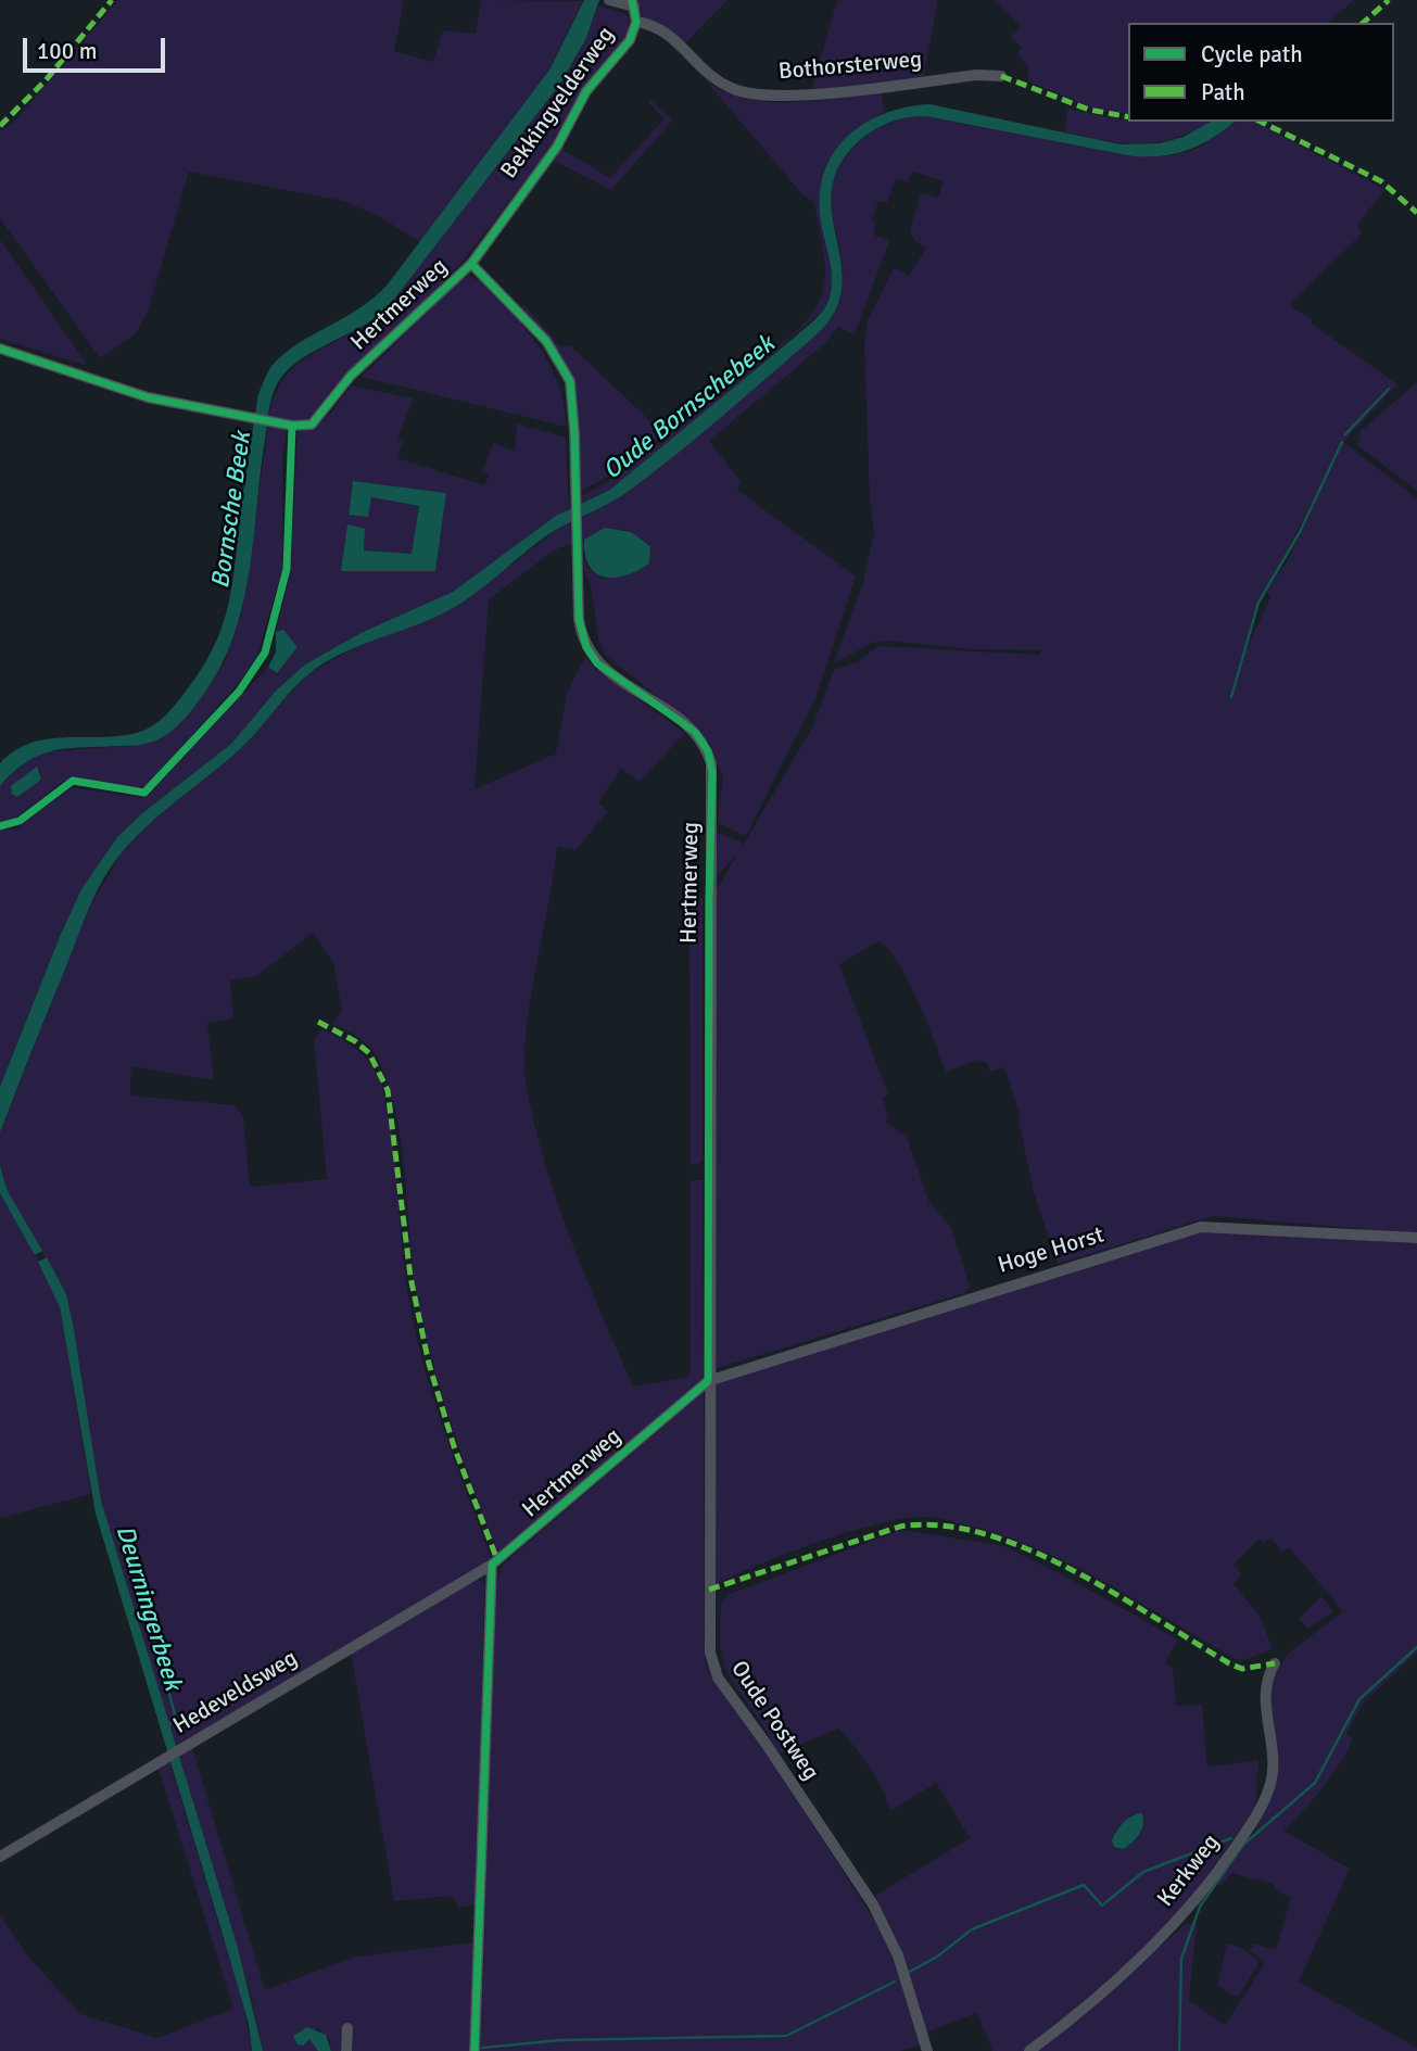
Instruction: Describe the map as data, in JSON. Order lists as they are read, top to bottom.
{
  "streets": {
    "street": [
      "Bothorsterweg",
      "Bekkingvelderweg",
      "Hertmerweg",
      "Hoge Horst",
      "Hedeveldsweg",
      "Oude Postweg",
      "Kerkweg"
    ]
  },
  "crossings": [
    ["Bothorsterweg", "Bekkingvelderweg"],
    ["Bekkingvelderweg", "Hertmerweg"],
    ["Hertmerweg", "Hoge Horst"],
    ["Hertmerweg", "Hedeveldsweg"],
    ["Hertmerweg", "Oude Postweg"],
    ["Hoge Horst", "Oude Postweg"]
  ],
  "water": ["Oude Bornschebeek", "Bornsche Beek", "Deurningerbeek"],
  "legend": ["Cycle path", "Path"],
  "scale_bar": "100 m"
}
